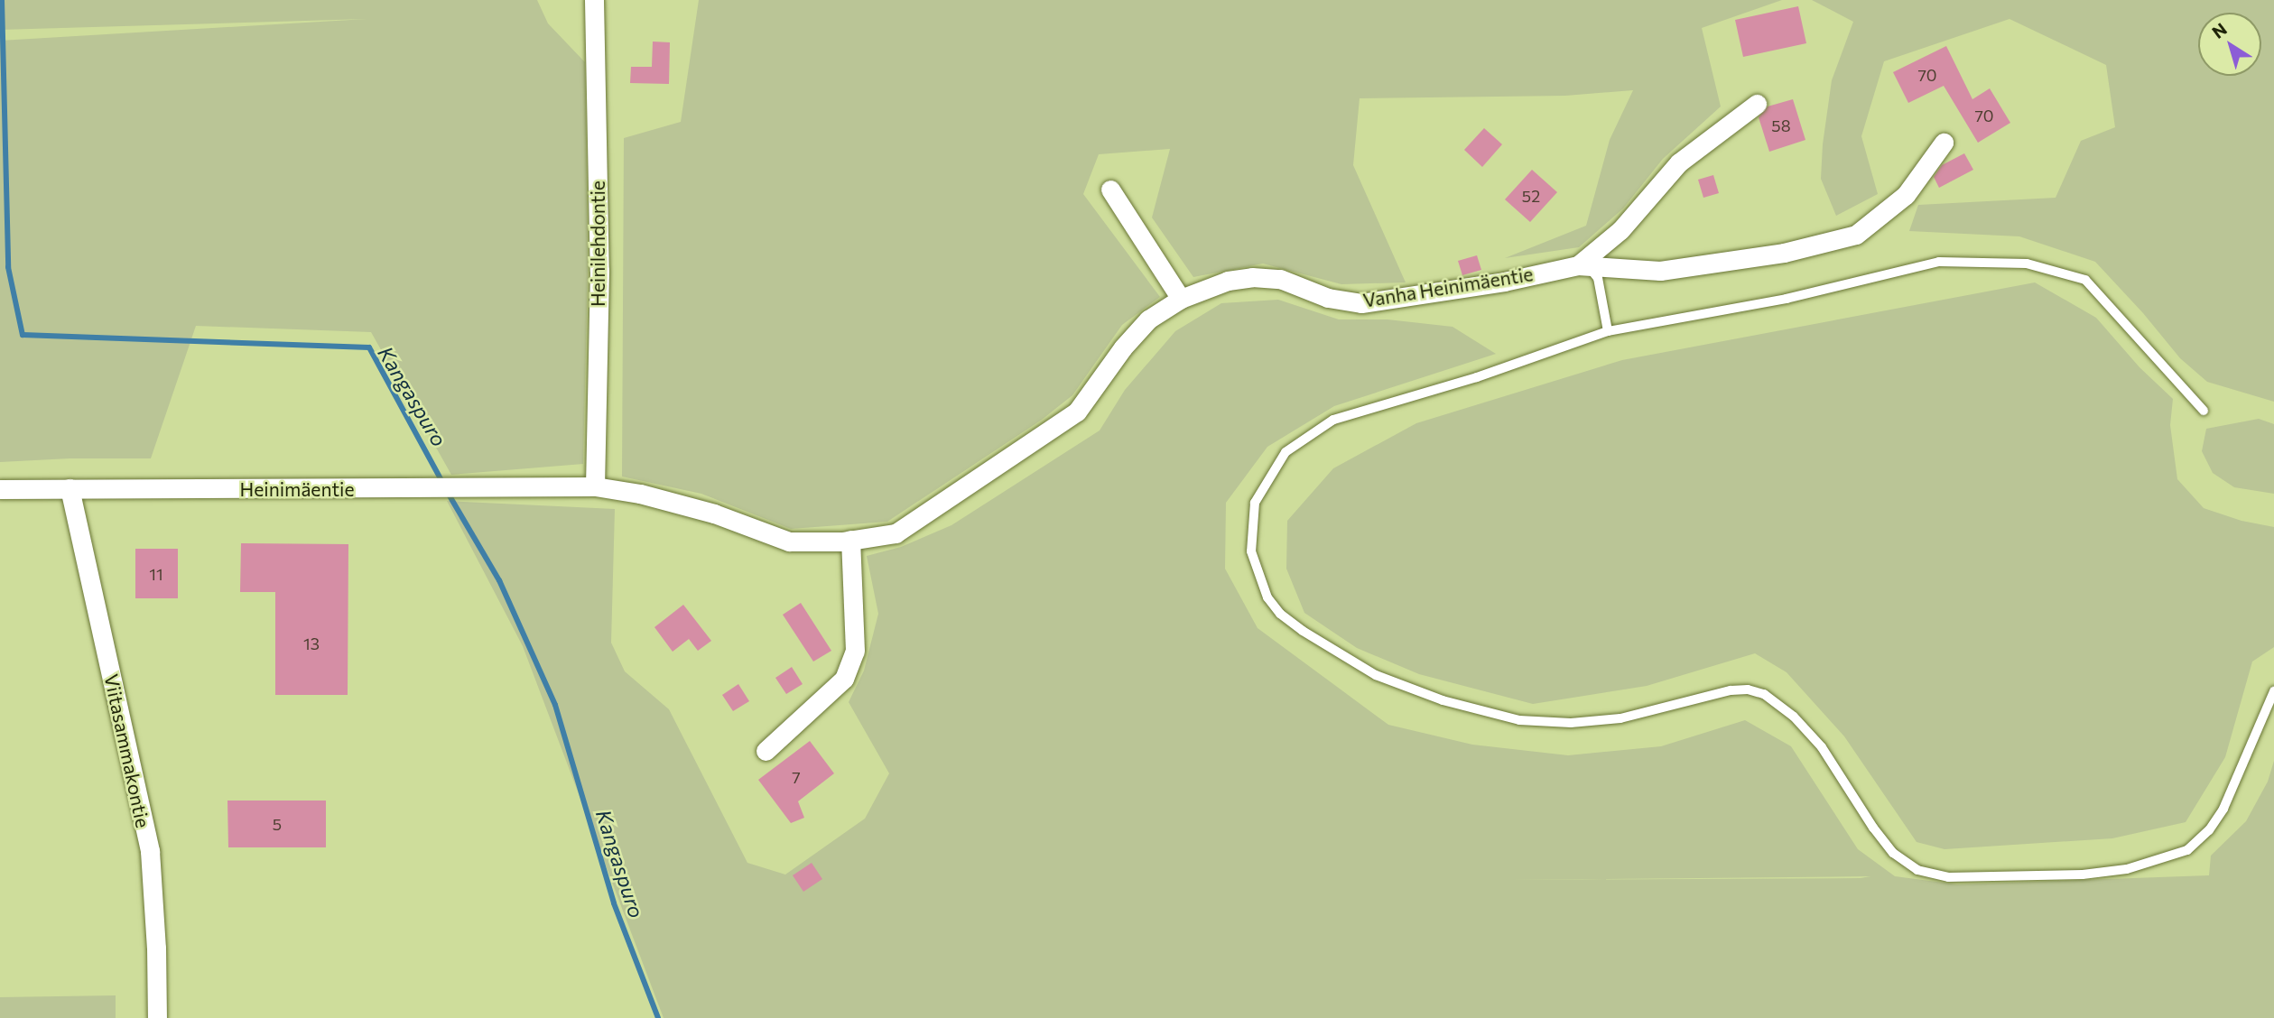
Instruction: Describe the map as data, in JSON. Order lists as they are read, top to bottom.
{
  "streets": {
    "street": [
      "Heinilehdontie",
      "Vanha Heinimäentie",
      "Heinimäentie",
      "Viitasammakontie"
    ]
  },
  "crossings": [
    ["Heinilehdontie", "Vanha Heinimäentie"],
    ["Heinilehdontie", "Heinimäentie"],
    ["Vanha Heinimäentie", "Heinimäentie"],
    ["Heinimäentie", "Viitasammakontie"]
  ],
  "water": ["Kangaspuro"],
  "house_numbers": [
    "70",
    "70",
    "58",
    "52",
    "11",
    "13",
    "7",
    "5"
  ],
  "north": "top left"
}
